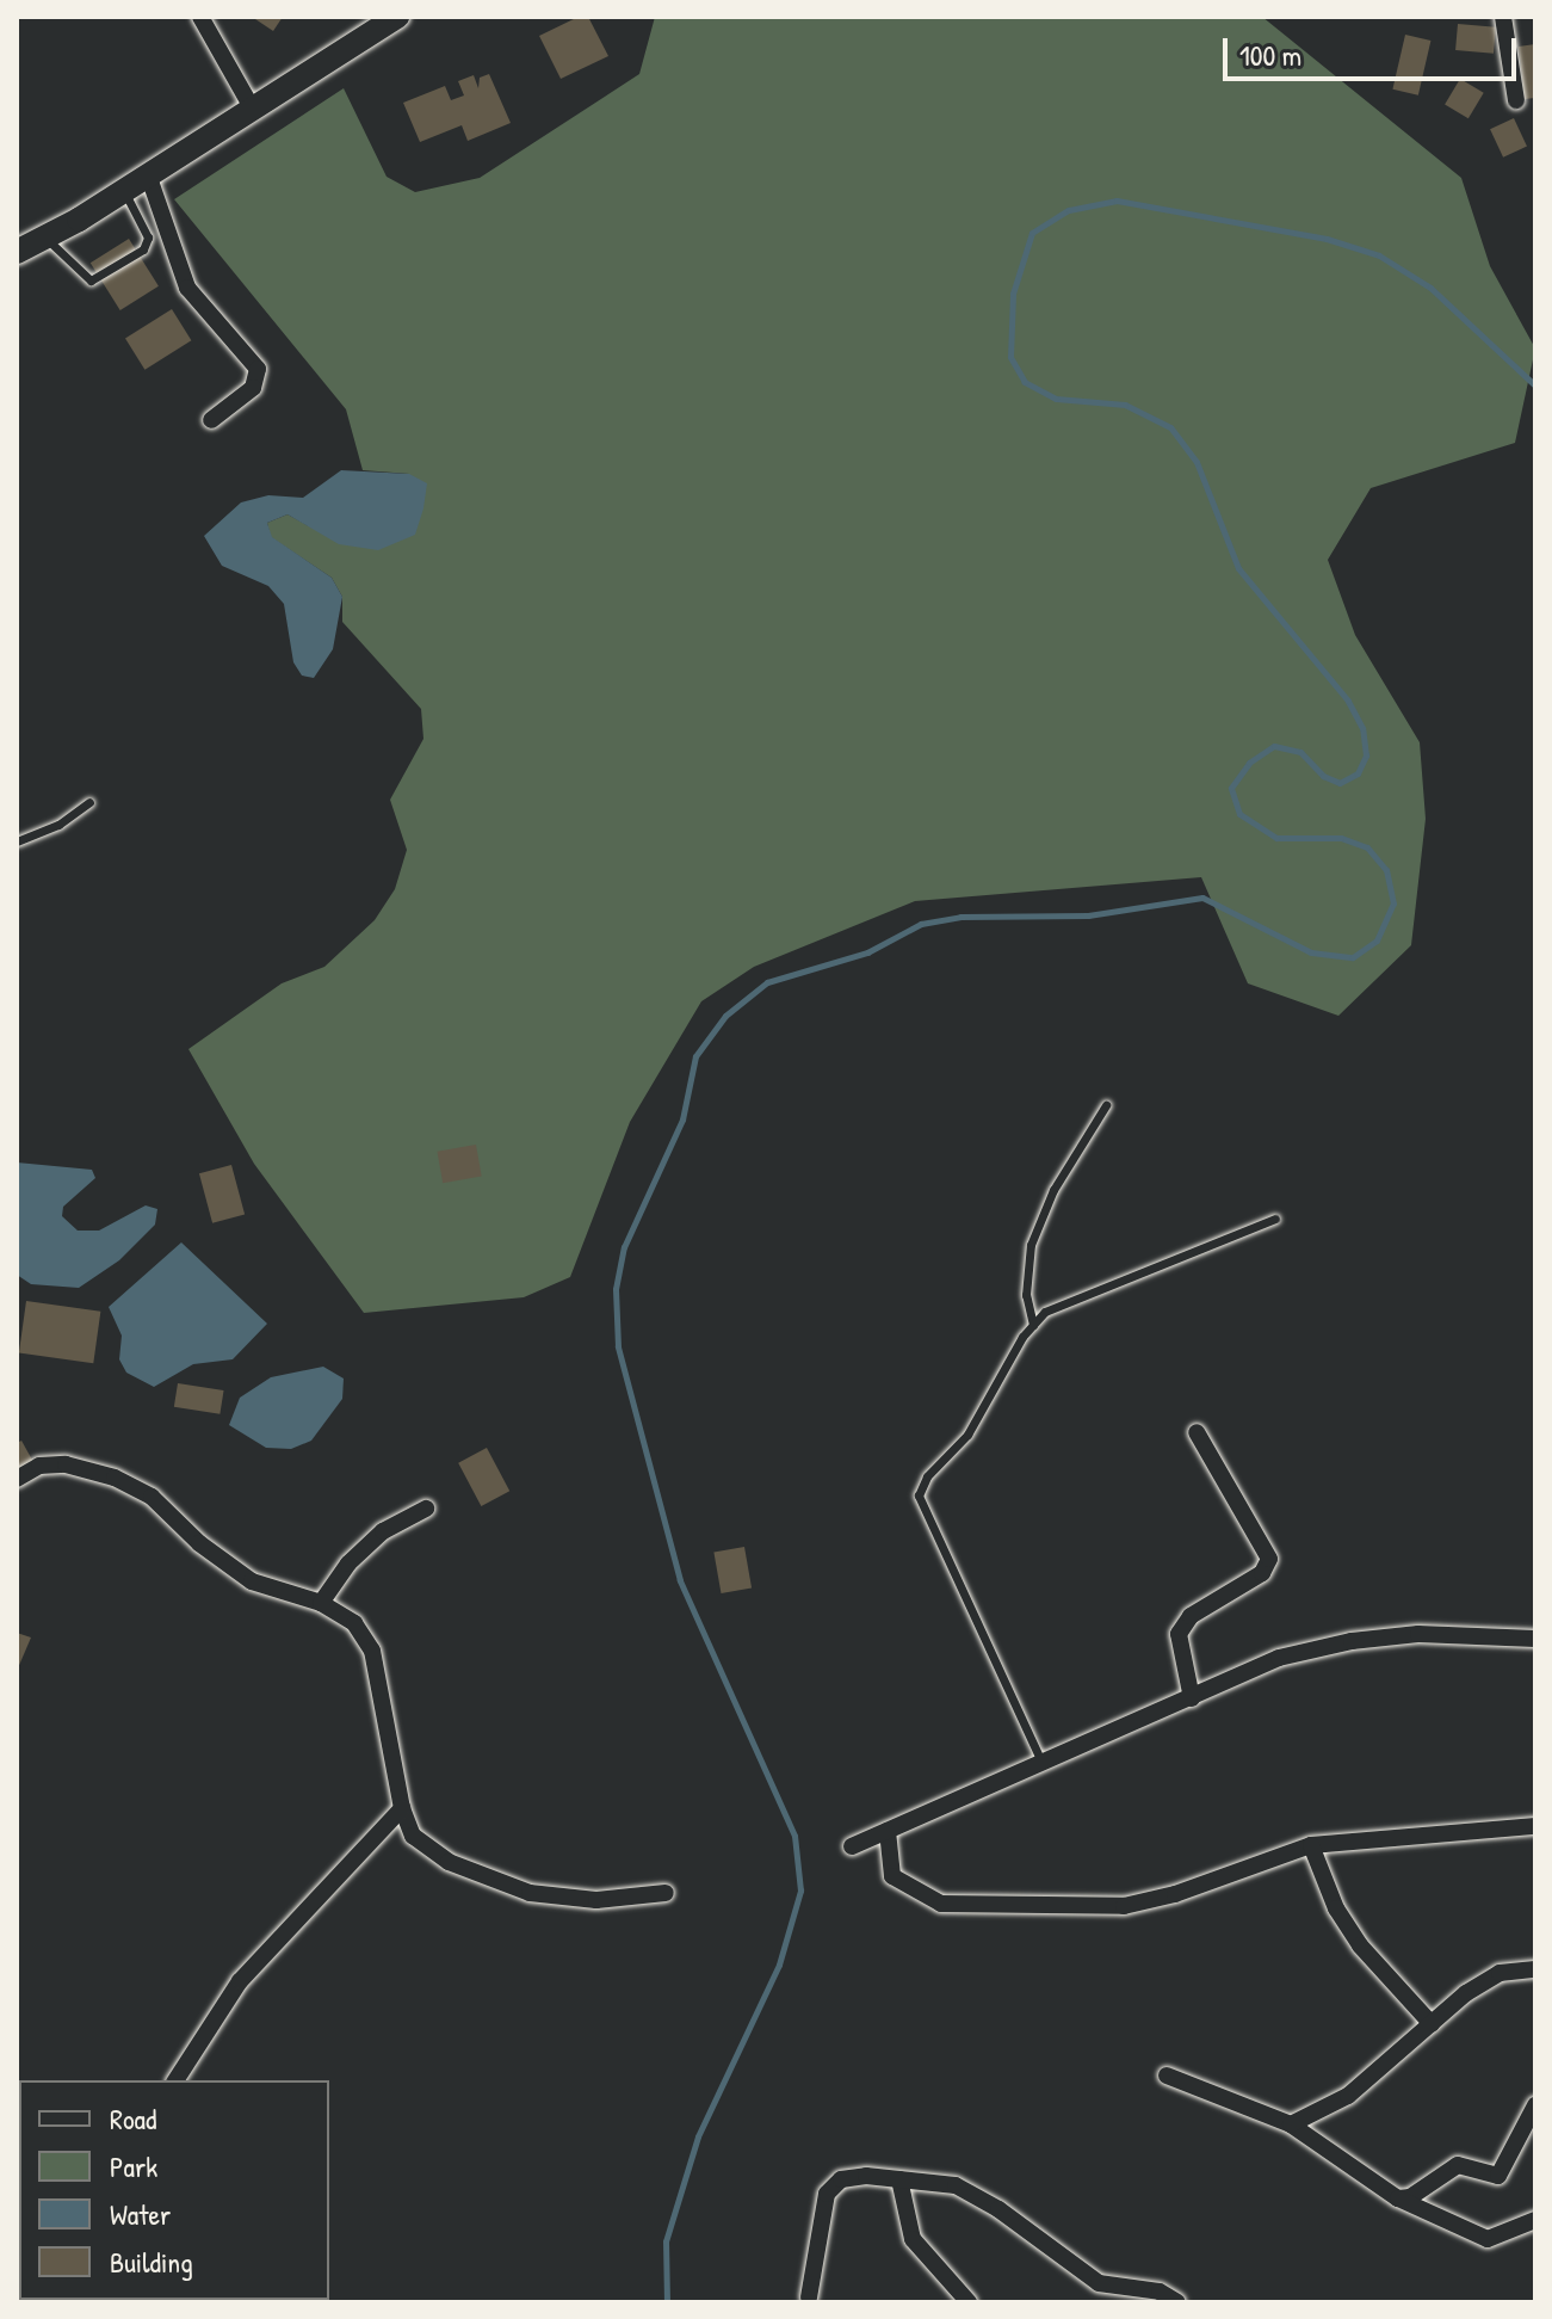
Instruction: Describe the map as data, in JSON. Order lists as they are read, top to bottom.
{
  "legend": [
    "Road",
    "Park",
    "Water",
    "Building"
  ],
  "scale_bar": "100 m"
}
